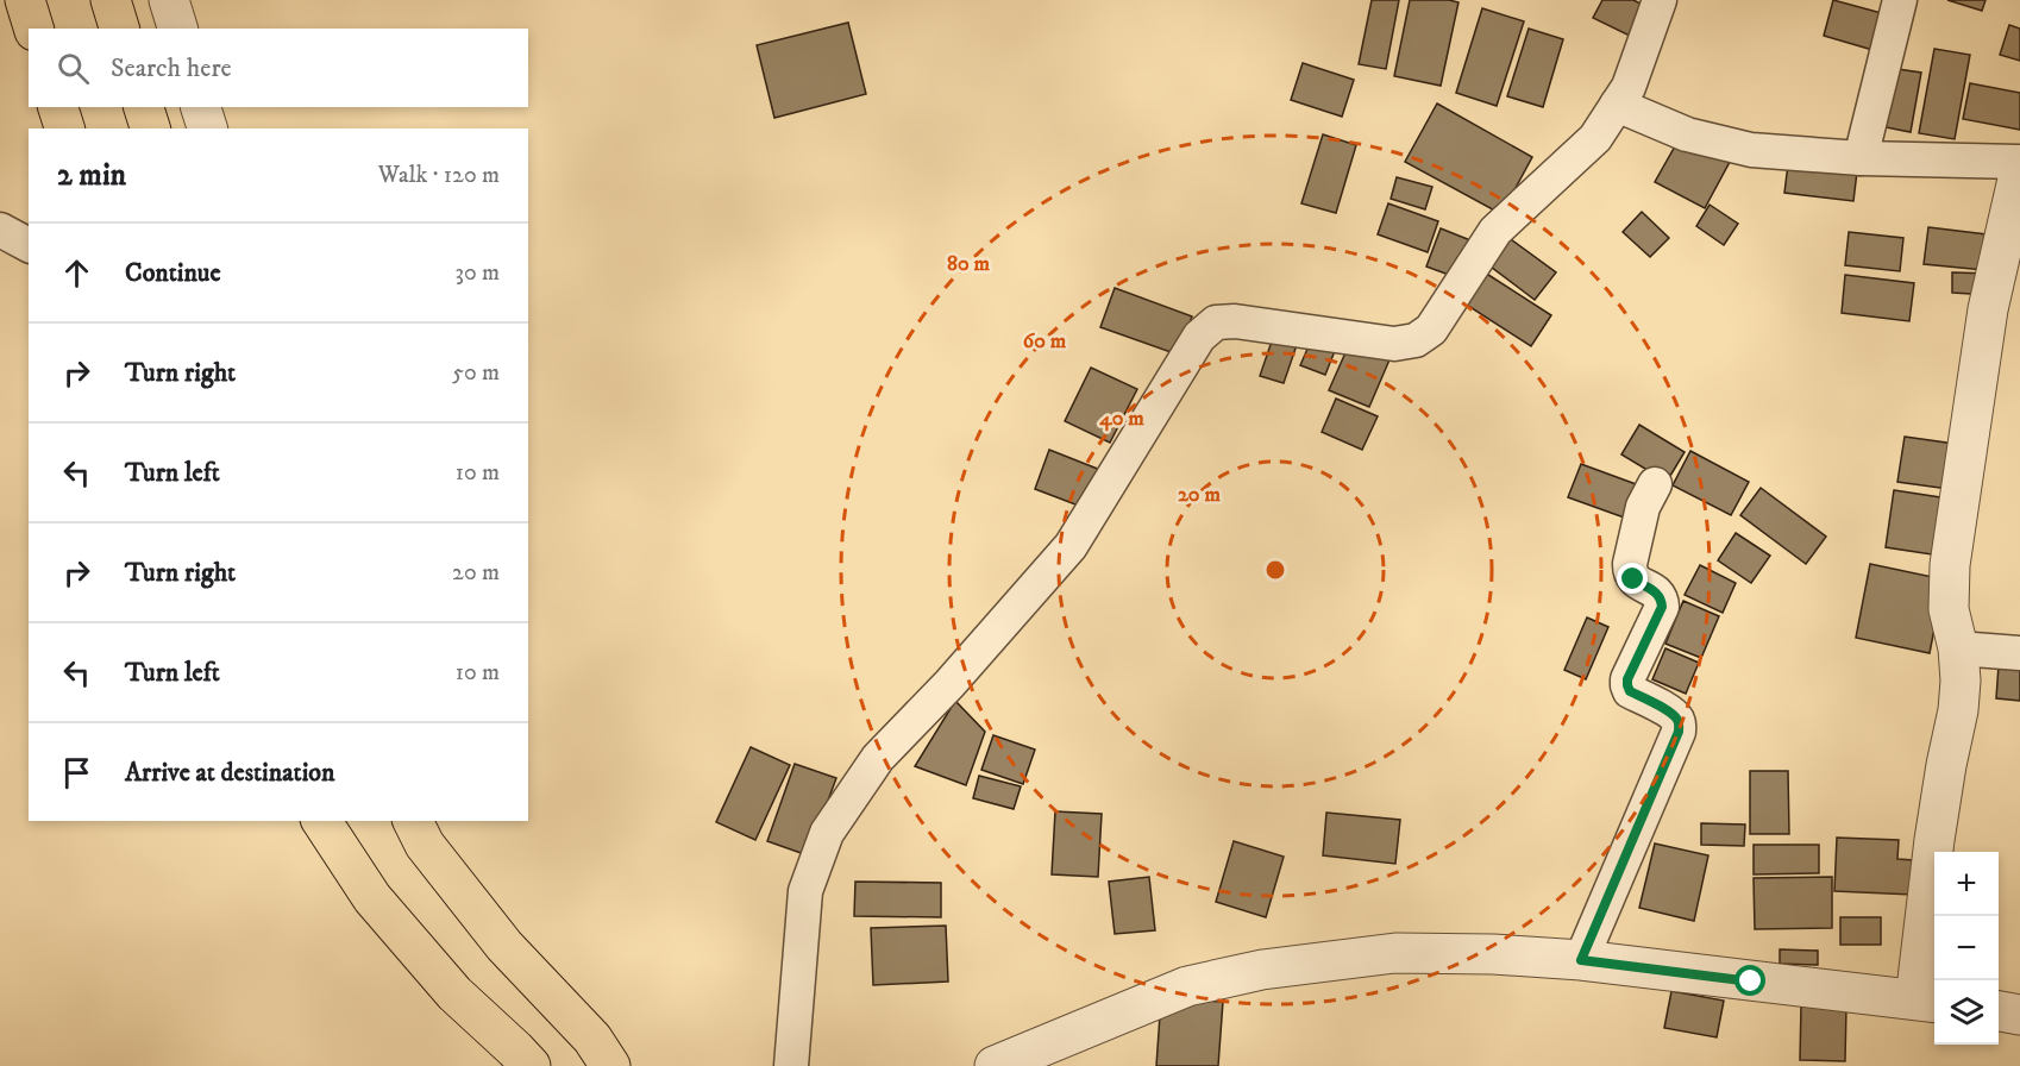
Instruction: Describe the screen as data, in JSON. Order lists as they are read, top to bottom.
{
  "page": {
    "search": "Search here",
    "heading": ["2 min", "Walk · 120 m"],
    "list": [
      ["Continue", "30 m"],
      ["Turn right", "50 m"],
      ["Turn left", "10 m"],
      ["Turn right", "20 m"],
      ["Turn left", "10 m"],
      "Arrive at destination"
    ],
    "map_buttons": ["+", "−"]
  },
  "rings": [
    "80 m",
    "60 m",
    "40 m",
    "20 m"
  ]
}
